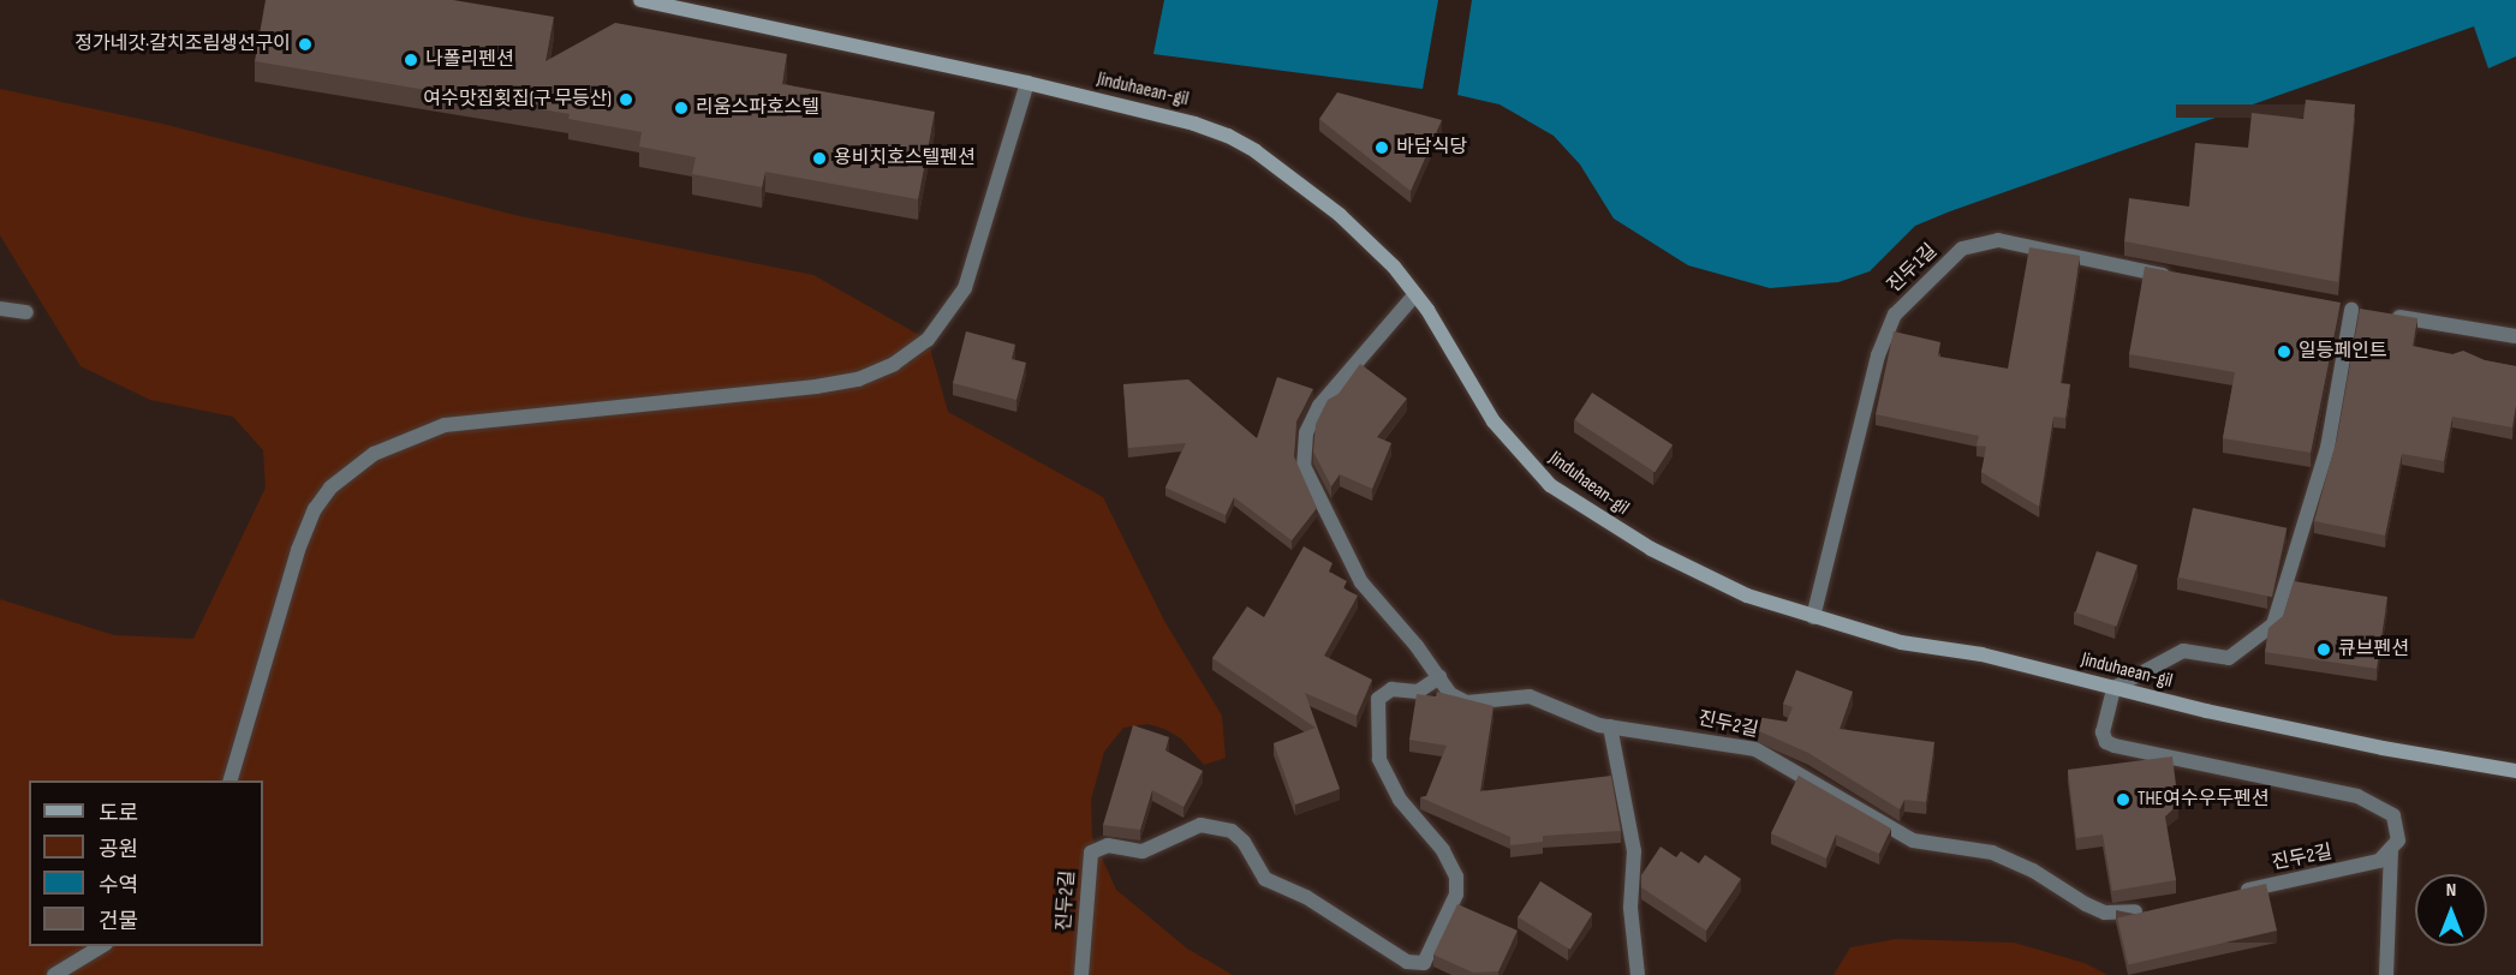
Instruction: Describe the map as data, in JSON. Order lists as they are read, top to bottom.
{
  "streets": {
    "street": ["Jinduhaean-gil"],
    "lane": ["진두1길", "진두2길"]
  },
  "crossings": [
    ["Jinduhaean-gil", "진두1길"],
    ["Jinduhaean-gil", "진두2길"]
  ],
  "places": [
    "정가네갓·갈치조림생선구이",
    "나폴리펜션",
    "여수맛집횟집(구 무등산)",
    "리움스파호스텔",
    "바담식당",
    "용비치호스텔펜션",
    "일등페인트",
    "큐브펜션",
    "THE여수우두펜션"
  ],
  "legend": [
    "도로",
    "공원",
    "수역",
    "건물"
  ],
  "north": "top"
}
